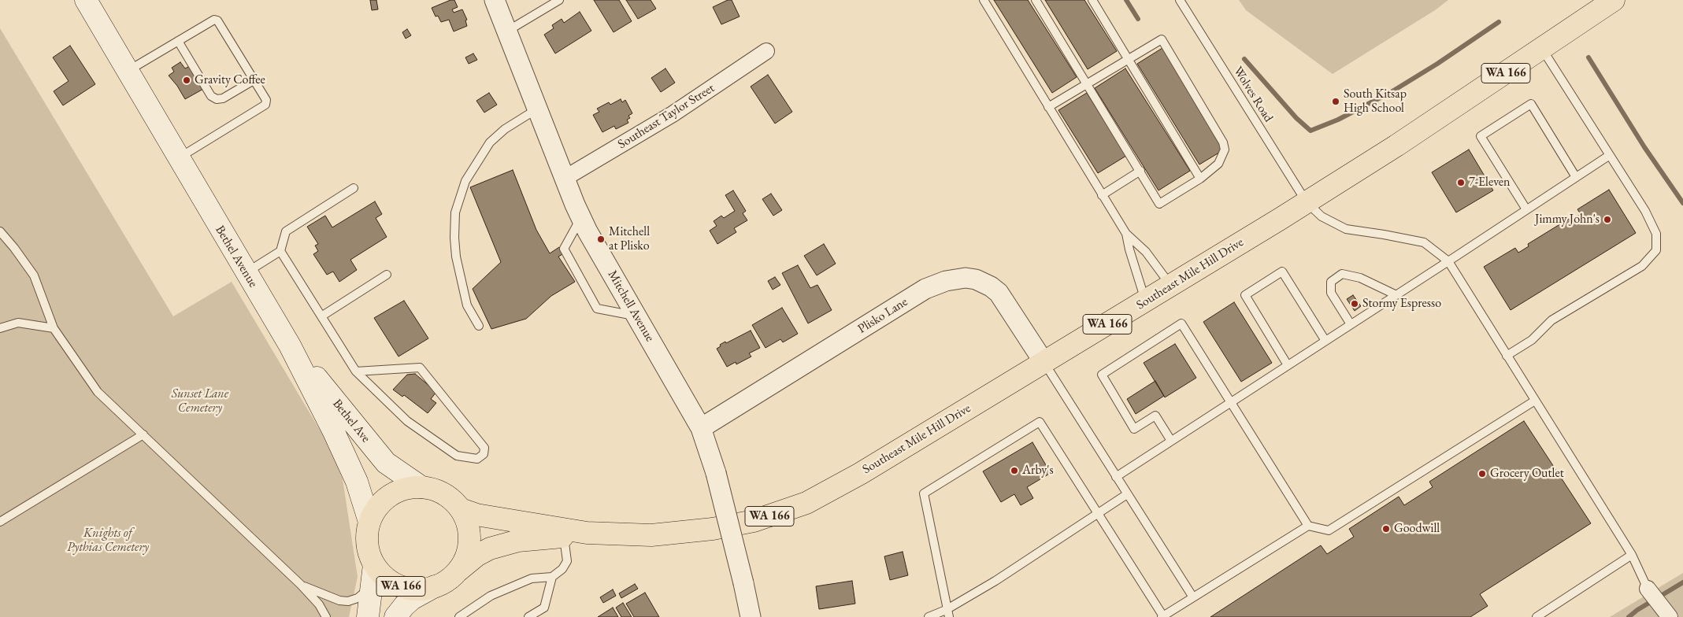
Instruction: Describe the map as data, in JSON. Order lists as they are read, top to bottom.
{
  "streets": {
    "main road": [
      "WA 166",
      "Bethel Avenue",
      "Southeast Mile Hill Drive",
      "Bethel Ave"
    ],
    "street": ["Southeast Taylor Street", "Mitchell Avenue", "Plisko Lane"],
    "lane": ["Wolves Road"]
  },
  "crossings": [
    ["WA 166", "Bethel Avenue"],
    ["WA 166", "Southeast Mile Hill Drive"],
    ["WA 166", "Bethel Ave"],
    ["Wolves Road", "Southeast Mile Hill Drive"],
    ["Southeast Taylor Street", "Mitchell Avenue"],
    ["Bethel Avenue", "Southeast Mile Hill Drive"],
    ["Bethel Avenue", "Bethel Ave"],
    ["Southeast Mile Hill Drive", "Plisko Lane"],
    ["Southeast Mile Hill Drive", "Bethel Ave"],
    ["Mitchell Avenue", "Plisko Lane"]
  ],
  "parks": ["Sunset Lane Cemetery", "Knights of Pythias Cemetery"],
  "places": [
    "Gravity Coffee",
    "South Kitsap High School",
    "7-Eleven",
    "Jimmy John's",
    "Mitchell at Plisko",
    "Stormy Espresso",
    "Arby's",
    "Grocery Outlet",
    "Goodwill"
  ]
}
